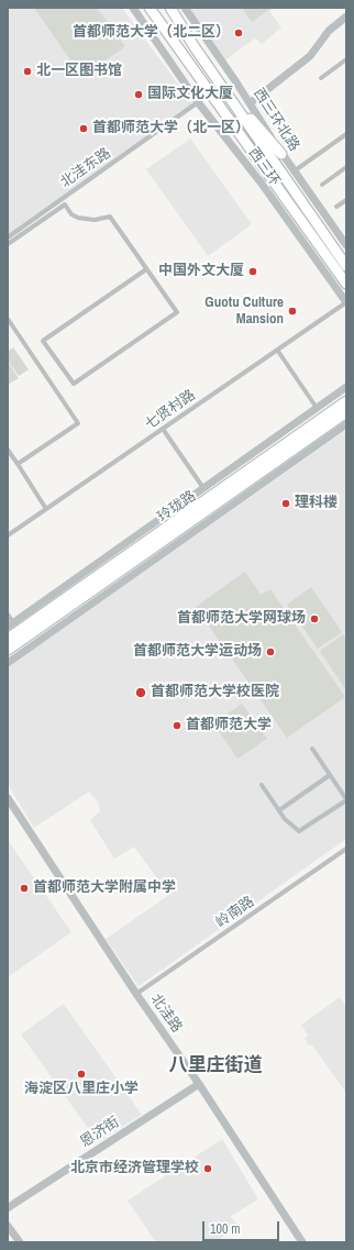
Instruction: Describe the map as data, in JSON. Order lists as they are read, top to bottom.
{
  "streets": {
    "main road": ["西三环", "玲珑路"],
    "street": [
      "西三环北路",
      "北洼东路",
      "七贤村路",
      "岭南路",
      "北洼路",
      "恩济街"
    ]
  },
  "crossings": [
    ["岭南路", "北洼路"],
    ["北洼路", "恩济街"]
  ],
  "districts": ["八里庄街道"],
  "places": [
    "首都师范大学（北二区）",
    "北一区图书馆",
    "国际文化大厦",
    "首都师范大学（北一区）",
    "中国外文大厦",
    "Guotu Culture Mansion",
    "理科楼",
    "首都师范大学网球场",
    "首都师范大学运动场",
    "首都师范大学校医院",
    "首都师范大学",
    "首都师范大学附属中学",
    "海淀区八里庄小学",
    "北京市经济管理学校"
  ],
  "scale_bar": "100 m"
}
